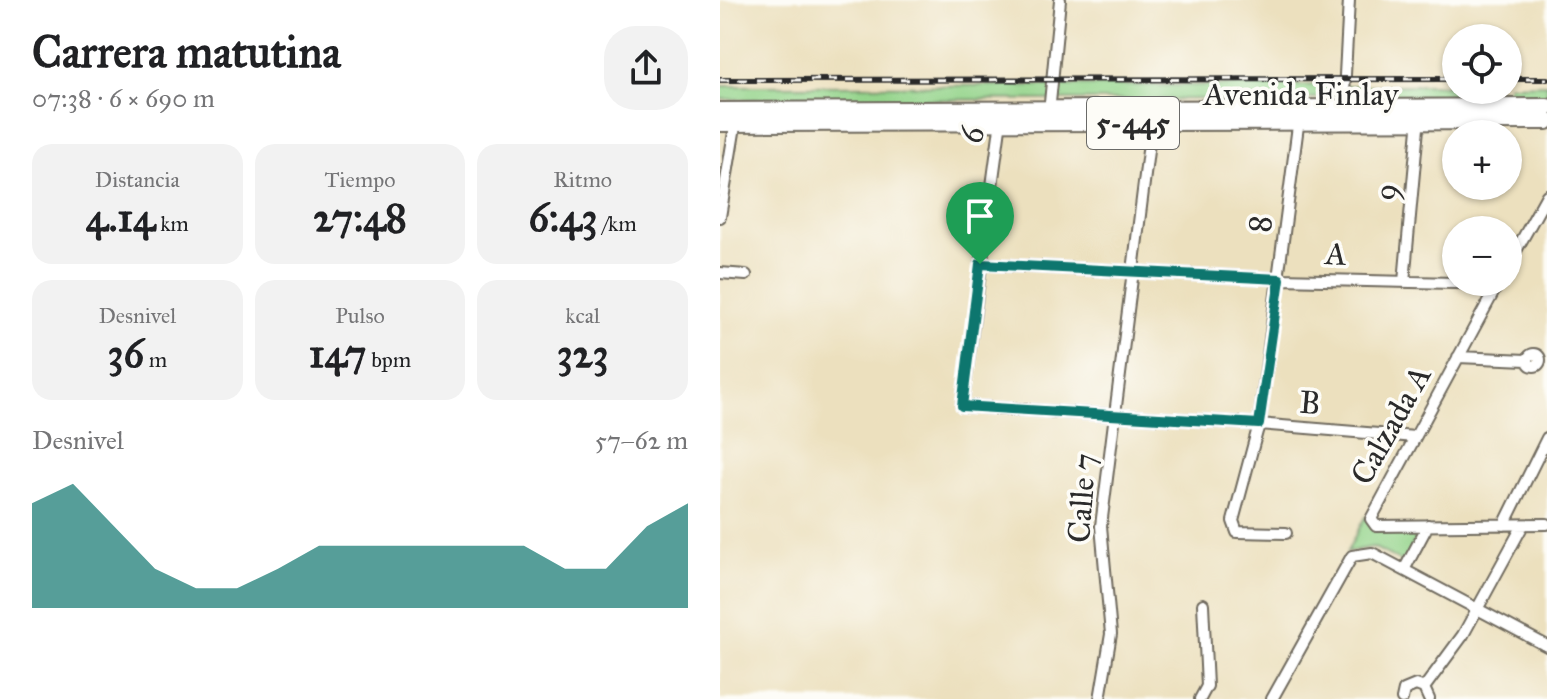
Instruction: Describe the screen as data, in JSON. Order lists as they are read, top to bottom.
{
  "streets": {
    "highway": ["Avenida Finlay", "5-445"],
    "street": [
      "6",
      "9",
      "8",
      "A",
      "B",
      "Calzada A",
      "Calle 7"
    ]
  },
  "crossings": [
    ["Avenida Finlay", "6"],
    ["Avenida Finlay", "9"],
    ["Avenida Finlay", "8"],
    ["Avenida Finlay", "Calle 7"],
    ["6", "A"],
    ["6", "B"],
    ["9", "A"],
    ["8", "A"],
    ["8", "B"],
    ["A", "Calle 7"],
    ["B", "Calzada A"],
    ["B", "Calle 7"]
  ],
  "page": {
    "heading": ["Carrera matutina", "07:38 · 6 × 690 m"],
    "map_buttons": ["+", "−"],
    "stats": [
      ["Distancia", "4.14 km"],
      ["Tiempo", "27:48"],
      ["Ritmo", "6:43 /km"],
      ["Desnivel", "36 m"],
      ["Pulso", "147 bpm"],
      ["kcal", "323"]
    ],
    "chart": ["Desnivel", "57–62 m"]
  }
}
